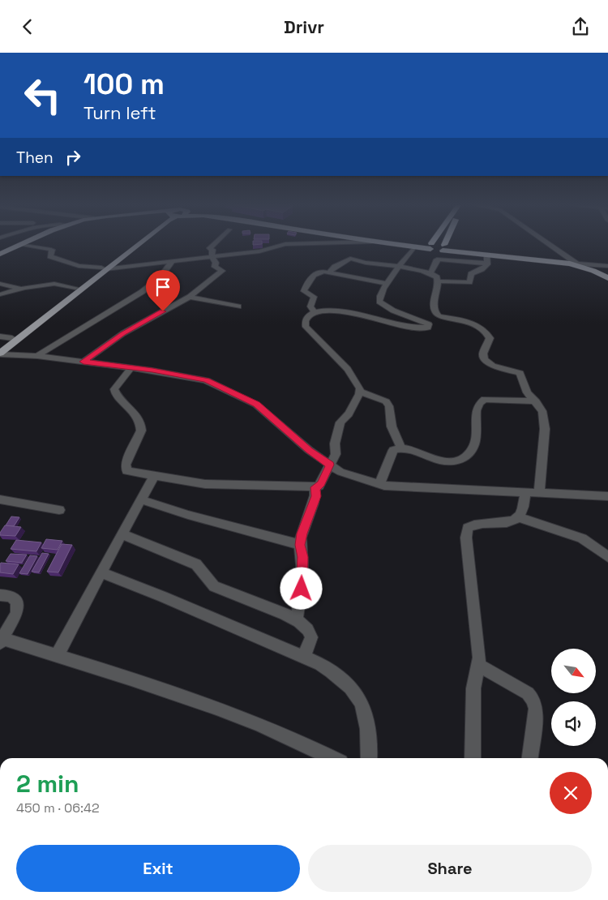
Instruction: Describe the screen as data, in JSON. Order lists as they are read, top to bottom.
{
  "north": "bottom right",
  "page": {
    "header": "Drivr",
    "turn": ["100 m", "Turn left"],
    "then": "Then",
    "heading": ["2 min", "450 m · 06:42"],
    "buttons": ["Exit", "Share"]
  }
}
